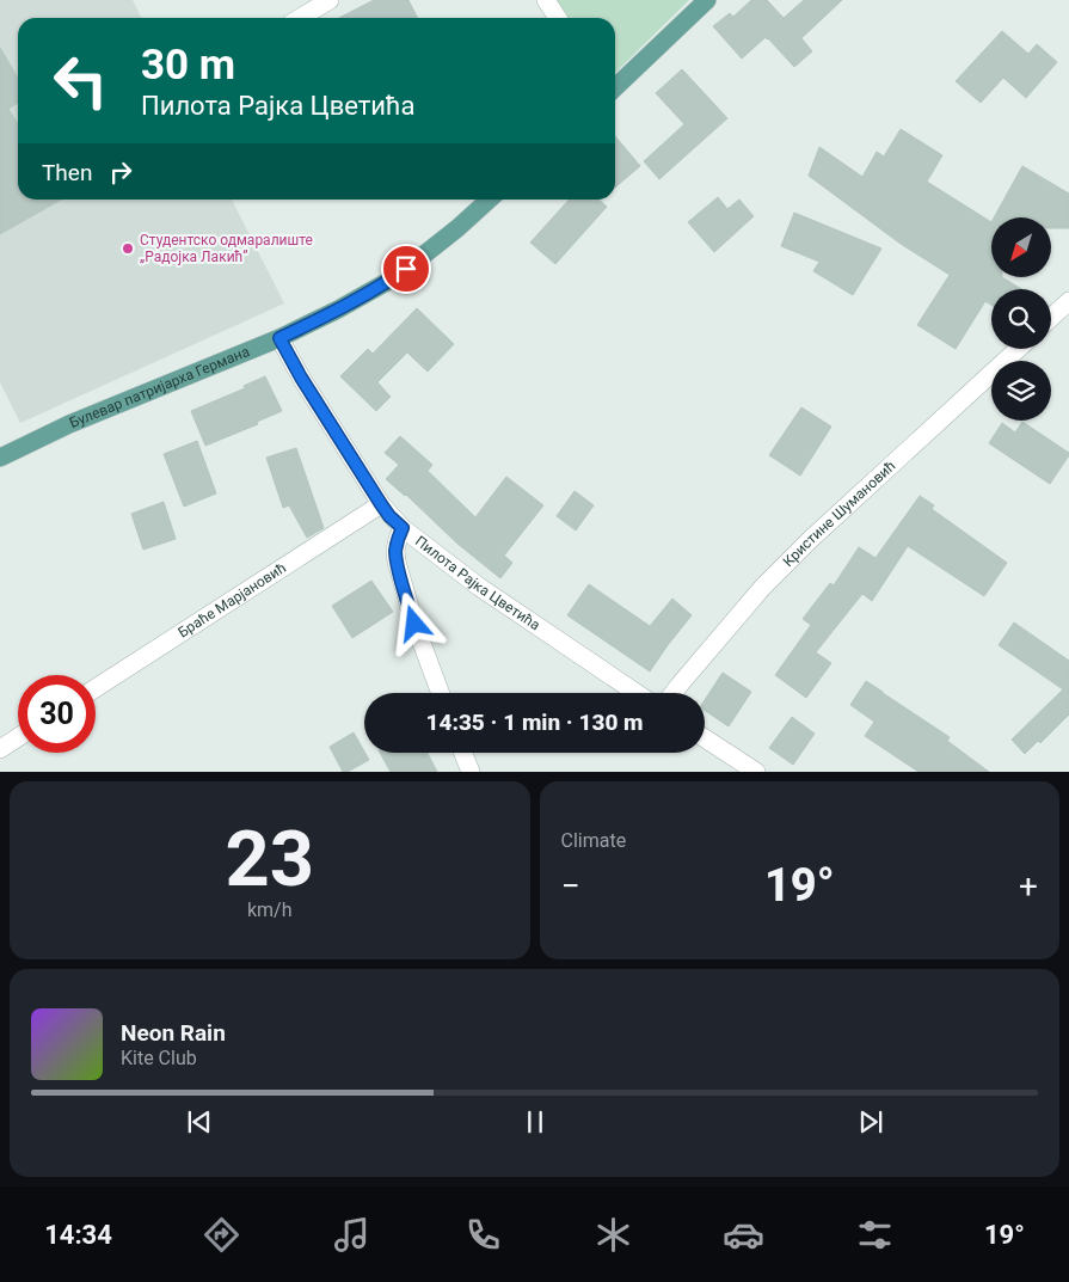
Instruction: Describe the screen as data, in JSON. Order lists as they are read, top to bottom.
{
  "streets": {
    "main road": ["Булевар патријарха Германа"],
    "street": ["Кристине Шумановић", "Пилота Рајка Цветића", "Браће Марјановић"]
  },
  "crossings": [
    ["Булевар патријарха Германа", "Пилота Рајка Цветића"],
    ["Пилота Рајка Цветића", "Браће Марјановић"]
  ],
  "places": ["Студентско одмаралиште „Радојка Лакић”"],
  "north": "bottom left",
  "page": {
    "turn": ["30 m", "Пилота Рајка Цветића"],
    "then": "Then",
    "limit": "30",
    "trip": "14:35 · 1 min · 130 m",
    "tile": [
      ["23", "km/h"],
      "Climate"
    ],
    "heat": ["−", "19°", "+"],
    "song": ["Neon Rain", "Kite Club"],
    "tabs": ["14:34", "19°"]
  }
}
